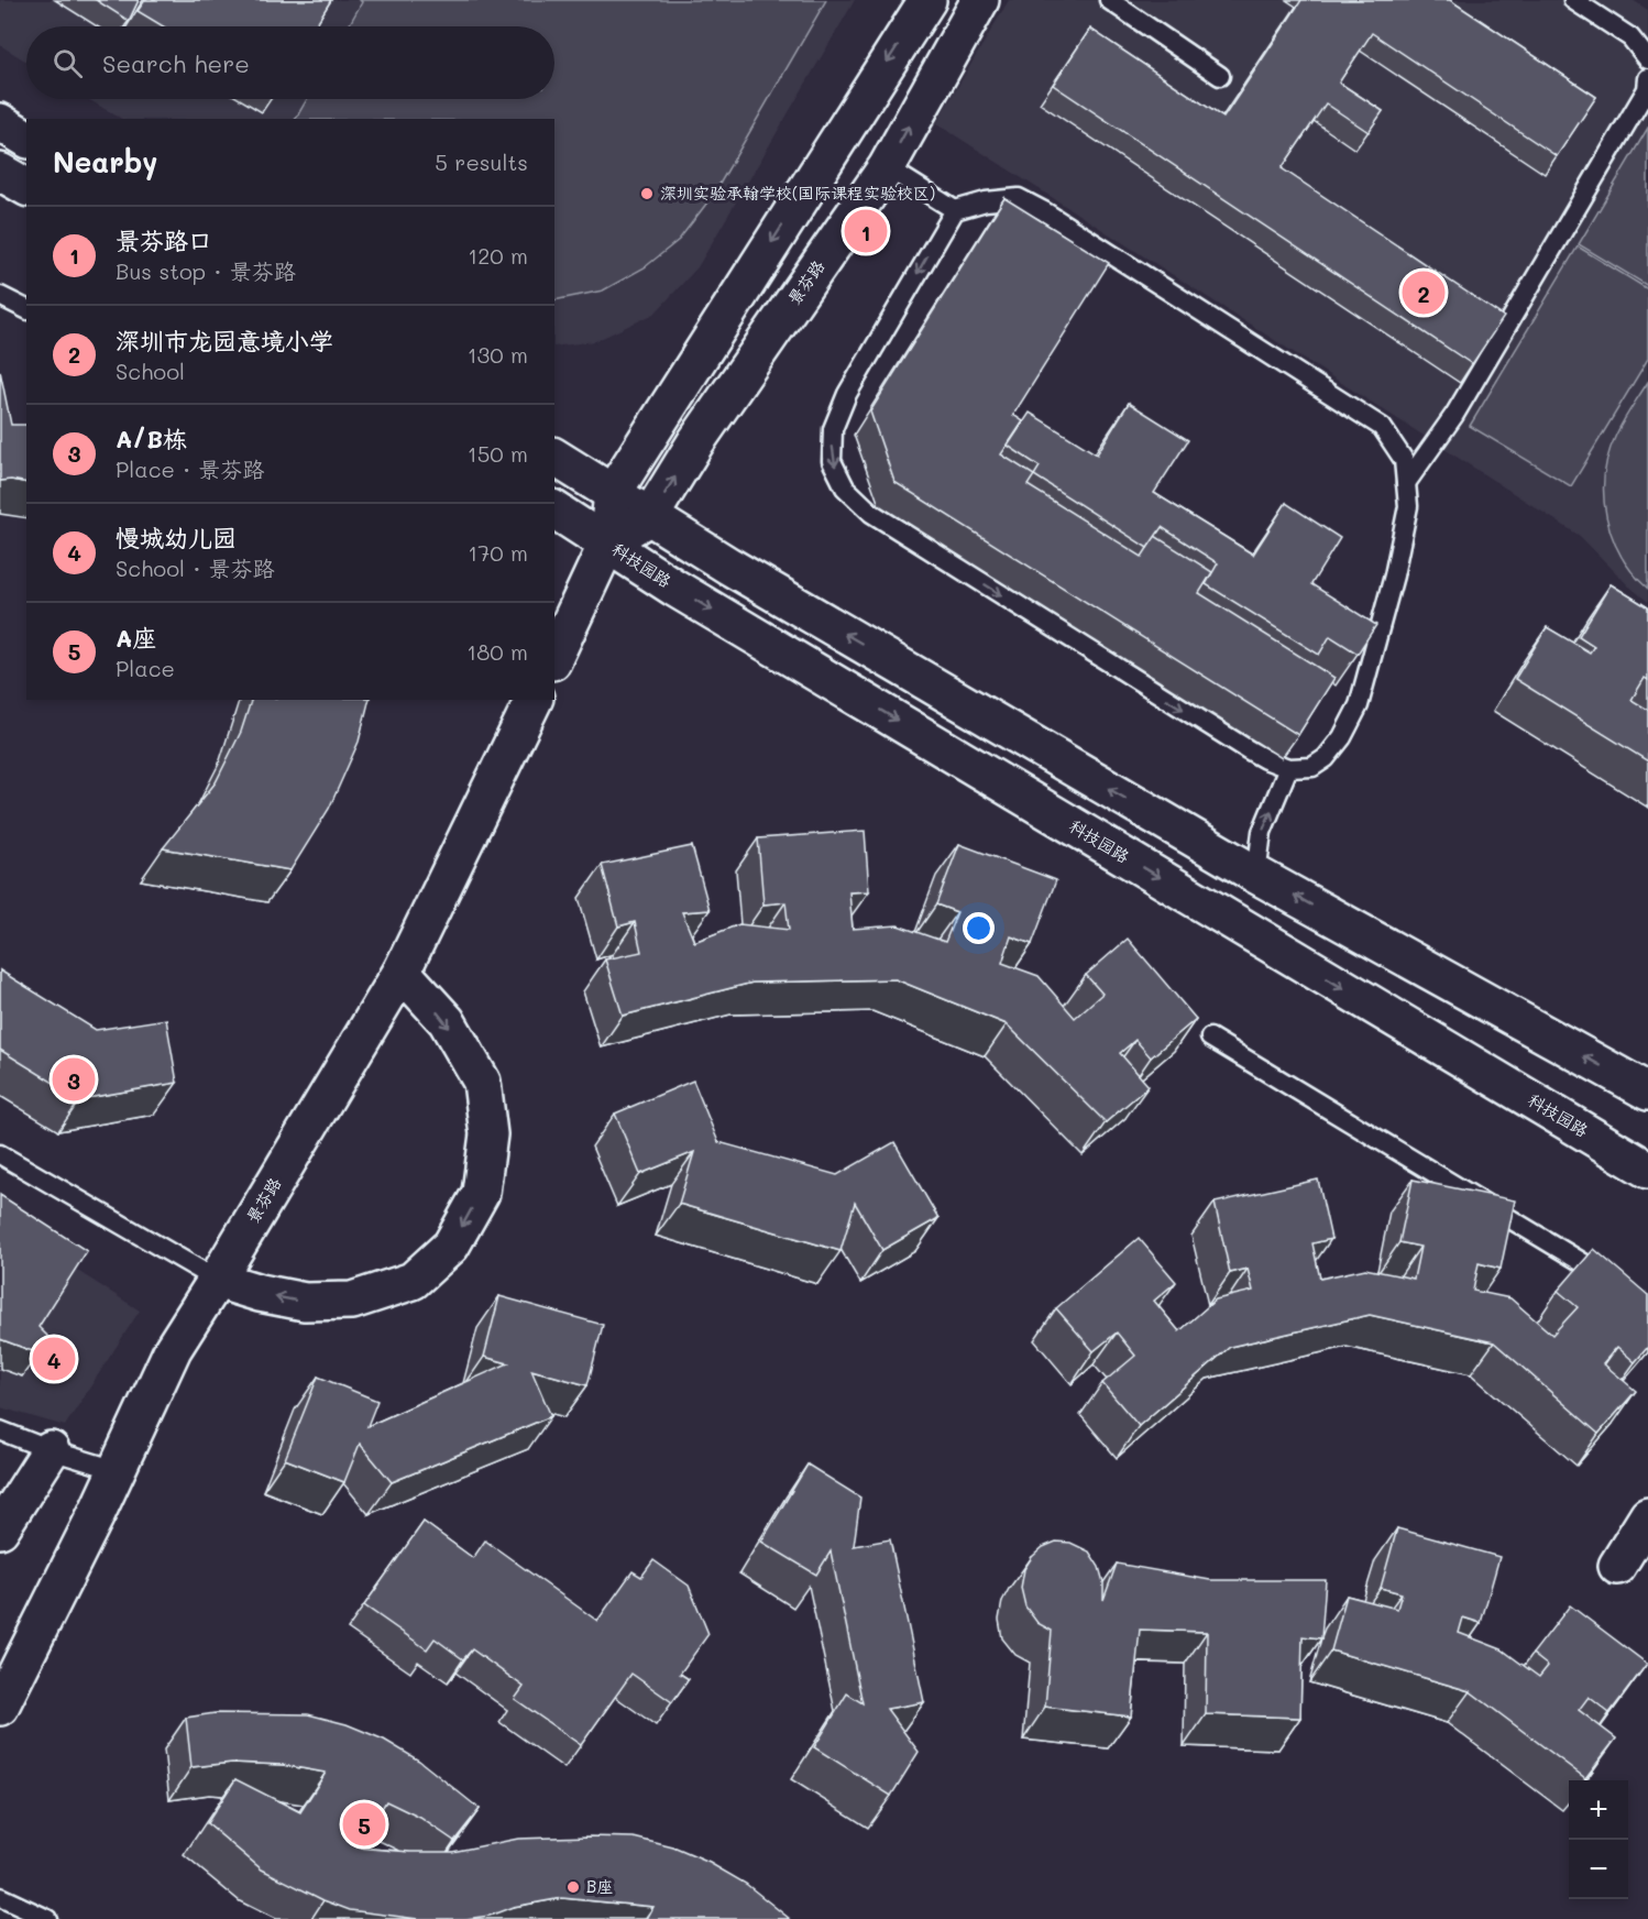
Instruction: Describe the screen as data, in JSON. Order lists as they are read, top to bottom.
{
  "streets": {
    "street": ["景芬路", "科技园路"]
  },
  "crossings": [
    ["景芬路", "科技园路"]
  ],
  "places": ["深圳实验承翰学校(国际课程实验校区)", "B座"],
  "page": {
    "search": "Search here",
    "heading": ["Nearby", "5 results"],
    "list": [
      {
        "mark": "1",
        "name": "景芬路口",
        "note": "Bus stop · 景芬路",
        "value": "120 m"
      },
      {
        "mark": "2",
        "name": "深圳市龙园意境小学",
        "note": "School",
        "value": "130 m"
      },
      {
        "mark": "3",
        "name": "A/B栋",
        "note": "Place · 景芬路",
        "value": "150 m"
      },
      {
        "mark": "4",
        "name": "慢城幼儿园",
        "note": "School · 景芬路",
        "value": "170 m"
      },
      {
        "mark": "5",
        "name": "A座",
        "note": "Place",
        "value": "180 m"
      }
    ],
    "pins": [
      "1",
      "2",
      "3",
      "4",
      "5"
    ],
    "map_buttons": ["+", "−"]
  }
}
